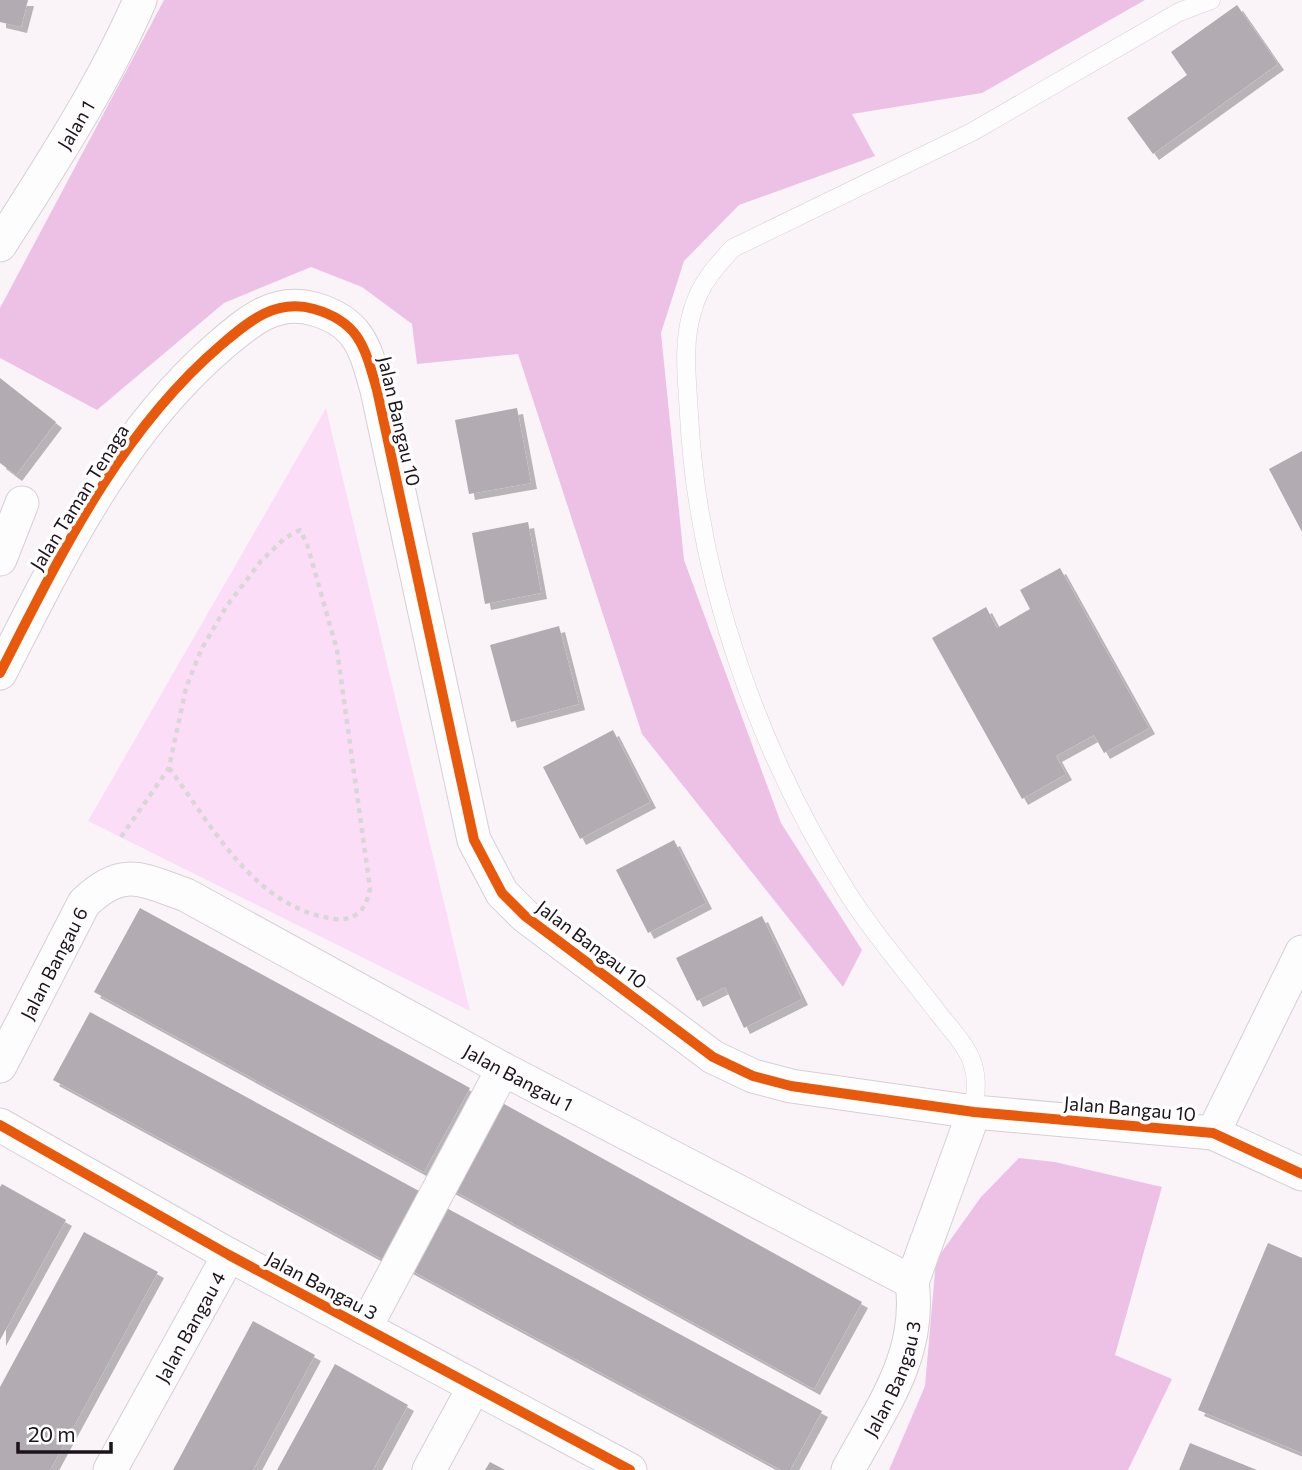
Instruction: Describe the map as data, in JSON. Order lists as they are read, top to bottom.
{
  "streets": {
    "street": [
      "Jalan 1",
      "Jalan Bangau 10",
      "Jalan Taman Tenaga",
      "Jalan Bangau 6",
      "Jalan Bangau 1",
      "Jalan Bangau 3",
      "Jalan Bangau 4"
    ]
  },
  "crossings": [
    ["Jalan Bangau 10", "Jalan Taman Tenaga"],
    ["Jalan Bangau 6", "Jalan Bangau 1"],
    ["Jalan Bangau 1", "Jalan Bangau 3"],
    ["Jalan Bangau 3", "Jalan Bangau 4"]
  ],
  "scale_bar": "20 m"
}
